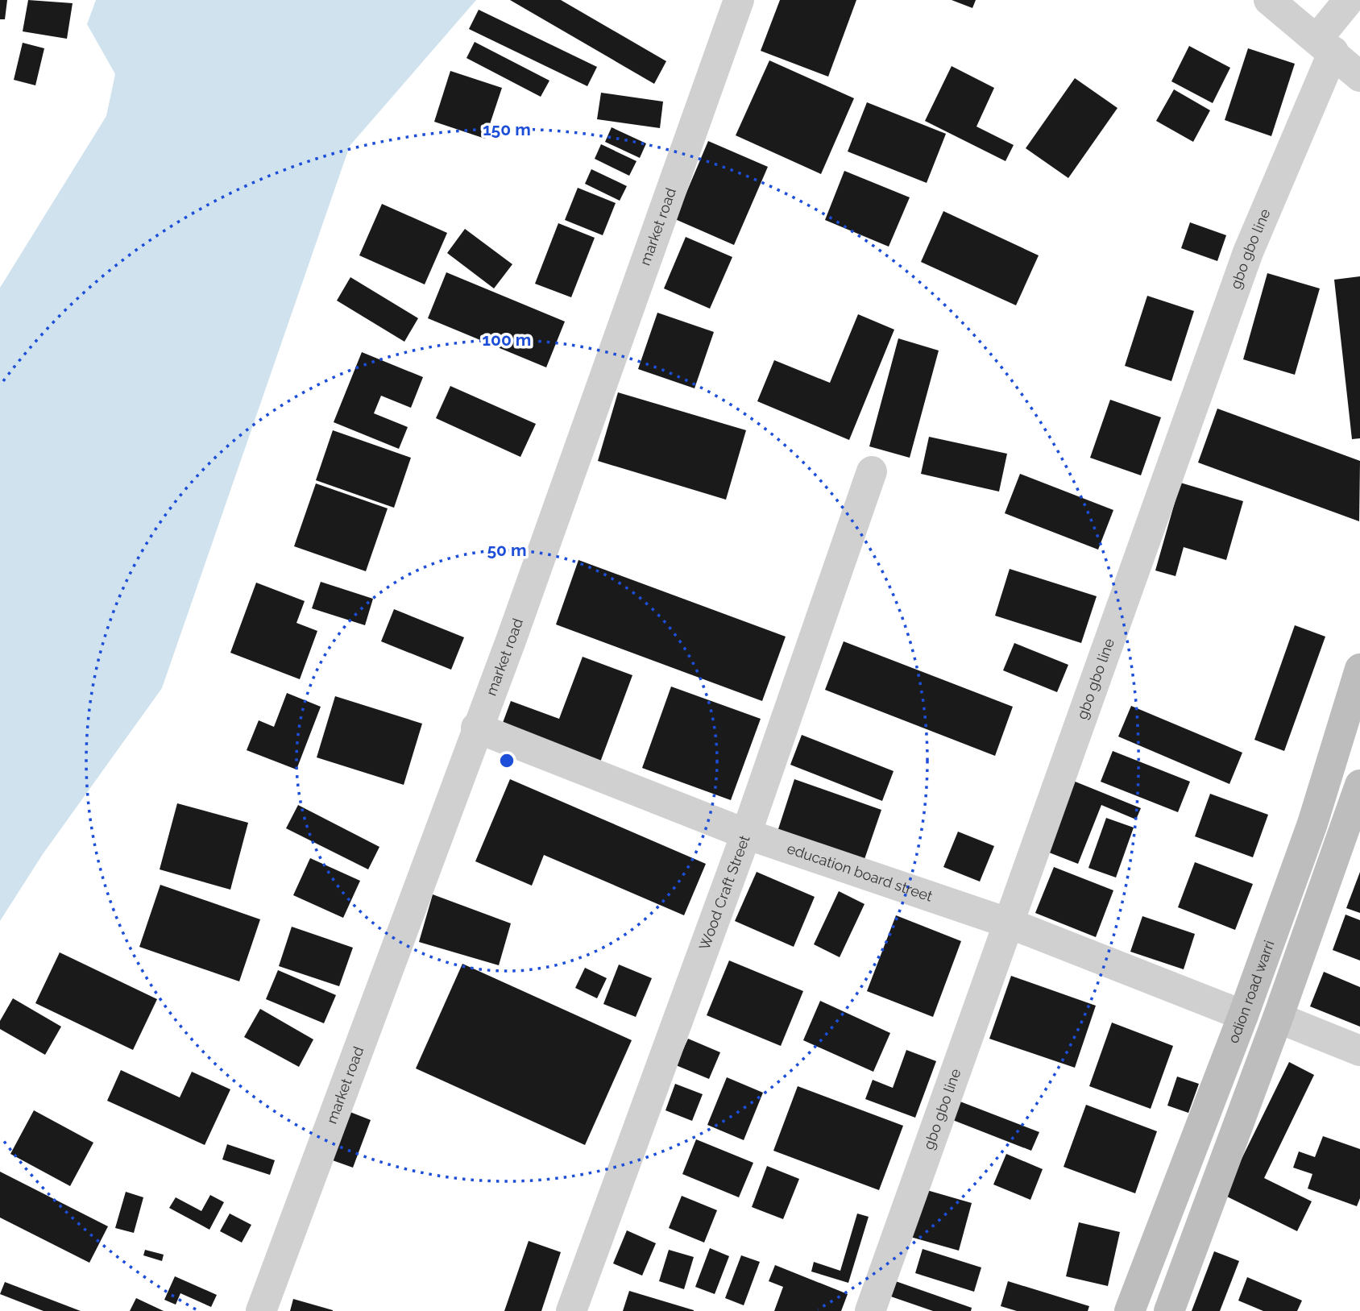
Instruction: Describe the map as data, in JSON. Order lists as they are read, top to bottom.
{
  "streets": {
    "main road": ["odion road warri"],
    "street": [
      "market road",
      "gbo gbo line",
      "education board street",
      "Wood Craft Street"
    ]
  },
  "crossings": [
    ["market road", "education board street"],
    ["gbo gbo line", "education board street"],
    ["education board street", "Wood Craft Street"],
    ["education board street", "odion road warri"]
  ],
  "rings": ["150 m", "100 m", "50 m"]
}
